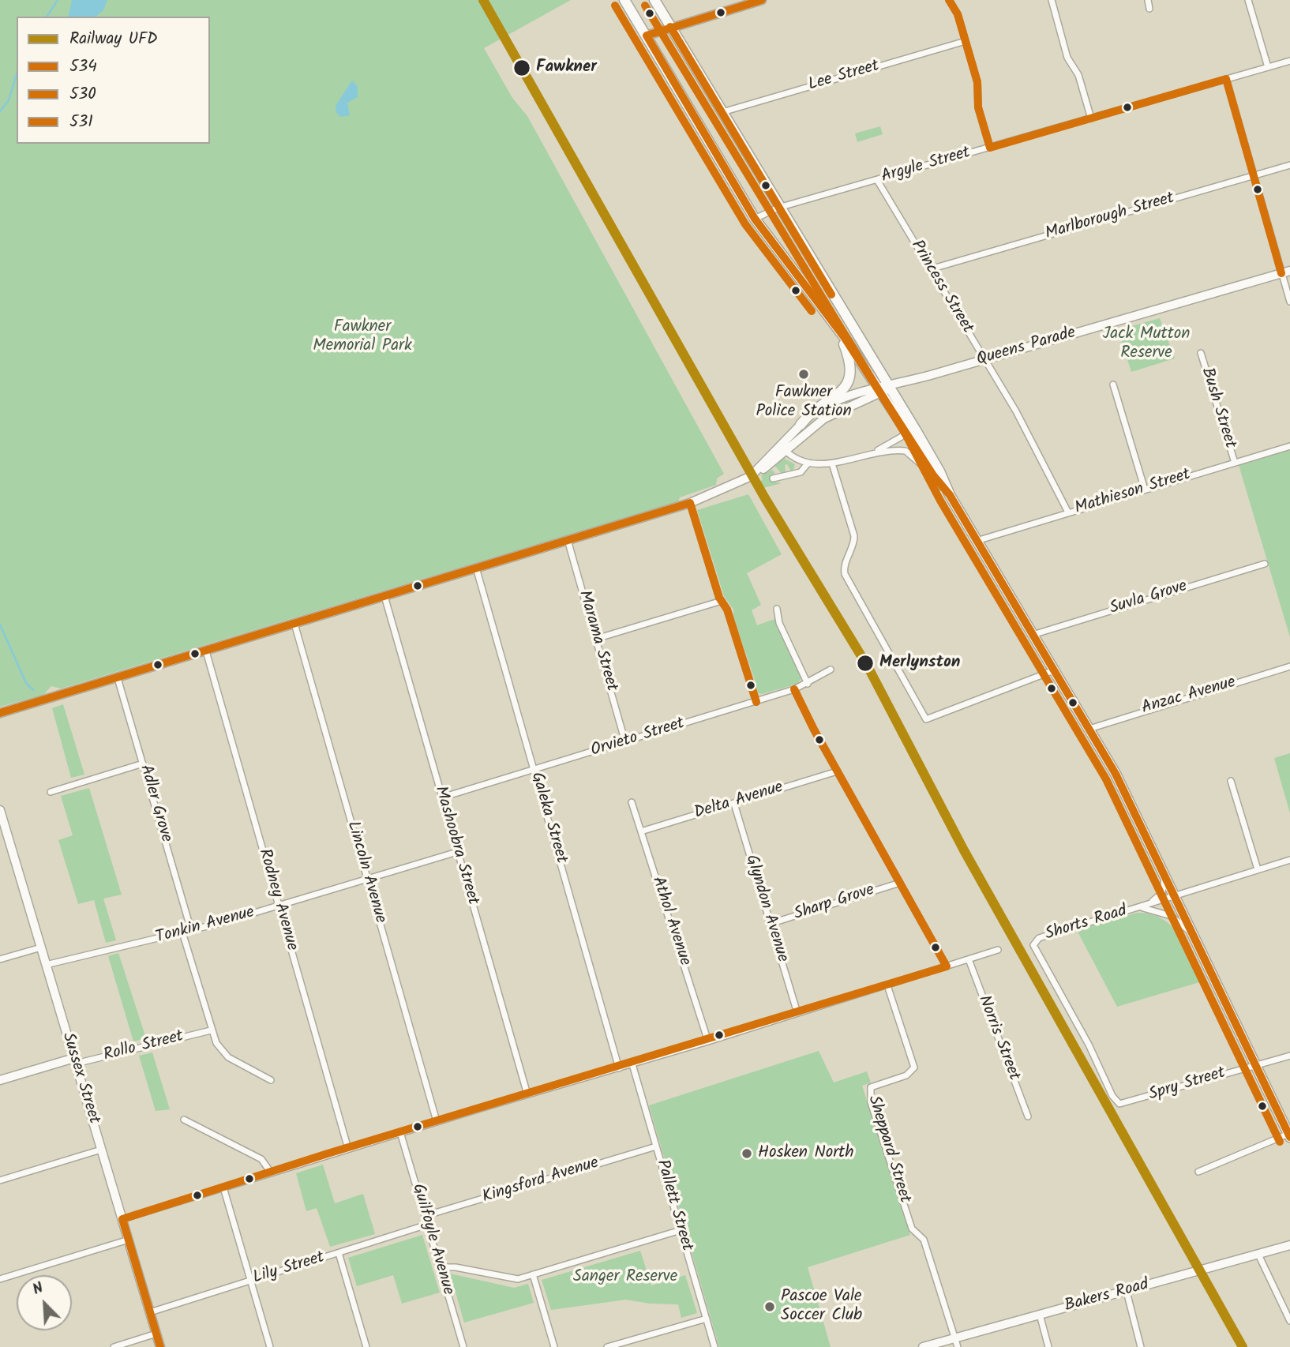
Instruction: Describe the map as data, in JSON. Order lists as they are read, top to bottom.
{
  "streets": {
    "street": [
      "Lee Street",
      "Argyle Street",
      "Marlborough Street",
      "Princess Street",
      "Queens Parade",
      "Bush Street",
      "Mathieson Street",
      "Suvla Grove",
      "Marama Street",
      "Anzac Avenue",
      "Orvieto Street",
      "Delta Avenue",
      "Adler Grove",
      "Galeka Street",
      "Mashoobra Street",
      "Lincoln Avenue",
      "Rodney Avenue",
      "Sharp Grove",
      "Glyndon Avenue",
      "Athol Avenue",
      "Shorts Road",
      "Tonkin Avenue",
      "Norris Street",
      "Rollo Street",
      "Sussex Street",
      "Spry Street",
      "Sheppard Street",
      "Kingsford Avenue",
      "Pallett Street",
      "Guilfoyle Avenue",
      "Lily Street",
      "Bakers Road"
    ]
  },
  "crossings": [
    ["Argyle Street", "Princess Street"],
    ["Marlborough Street", "Princess Street"],
    ["Princess Street", "Queens Parade"],
    ["Princess Street", "Mathieson Street"],
    ["Bush Street", "Mathieson Street"],
    ["Marama Street", "Orvieto Street"],
    ["Orvieto Street", "Galeka Street"],
    ["Orvieto Street", "Mashoobra Street"],
    ["Delta Avenue", "Glyndon Avenue"],
    ["Delta Avenue", "Athol Avenue"],
    ["Adler Grove", "Tonkin Avenue"],
    ["Mashoobra Street", "Tonkin Avenue"],
    ["Lincoln Avenue", "Tonkin Avenue"],
    ["Rodney Avenue", "Tonkin Avenue"],
    ["Sharp Grove", "Glyndon Avenue"],
    ["Shorts Road", "Spry Street"],
    ["Tonkin Avenue", "Sussex Street"],
    ["Rollo Street", "Sussex Street"],
    ["Sussex Street", "Lily Street"],
    ["Sheppard Street", "Bakers Road"],
    ["Kingsford Avenue", "Pallett Street"],
    ["Kingsford Avenue", "Guilfoyle Avenue"],
    ["Guilfoyle Avenue", "Lily Street"]
  ],
  "parks": ["Fawkner Memorial Park", "Jack Mutton Reserve", "Sanger Reserve"],
  "places": [
    "Fawkner",
    "Fawkner Police Station",
    "Merlynston",
    "Hosken North",
    "Pascoe Vale Soccer Club"
  ],
  "lines": [
    "rail line UFD",
    "transit line 530",
    "transit line 531",
    "transit line 534"
  ],
  "legend": [
    "Railway UFD",
    "534",
    "530",
    "531"
  ],
  "north": "top left"
}
